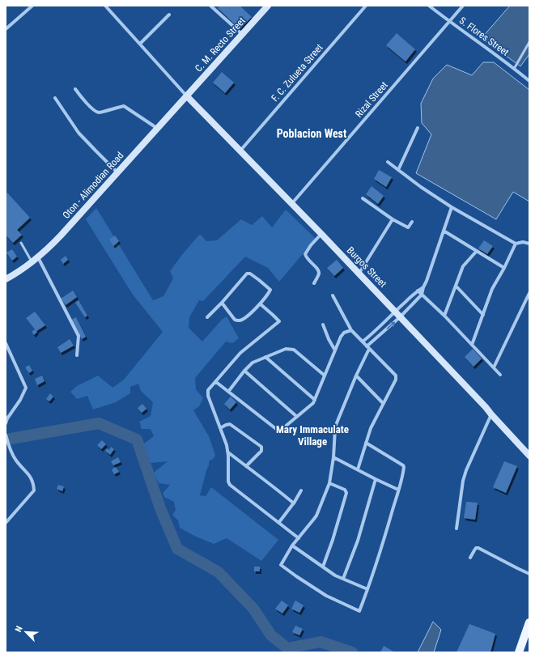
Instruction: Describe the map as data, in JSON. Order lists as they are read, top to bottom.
{
  "streets": {
    "street": [
      "S. Flores Street",
      "C. M. Recto Street",
      "F. C. Zulueta Street",
      "Rizal Street",
      "Oton - Alimodian Road",
      "Burgos Street"
    ]
  },
  "crossings": [
    ["S. Flores Street", "Rizal Street"],
    ["C. M. Recto Street", "Oton - Alimodian Road"],
    ["C. M. Recto Street", "Burgos Street"],
    ["F. C. Zulueta Street", "Burgos Street"],
    ["Rizal Street", "Burgos Street"],
    ["Oton - Alimodian Road", "Burgos Street"]
  ],
  "districts": ["Poblacion West", "Mary Immaculate Village"],
  "north": "top left"
}
